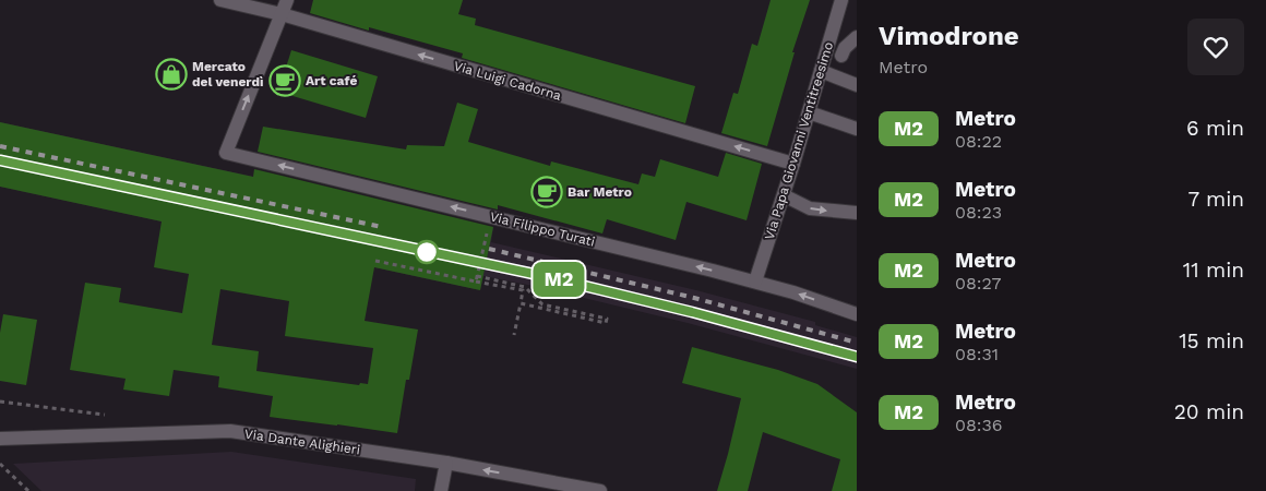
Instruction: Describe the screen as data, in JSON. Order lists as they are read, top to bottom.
{
  "streets": {
    "street": [
      "Via Luigi Cadorna",
      "Via Papa Giovanni Ventitreesimo",
      "Via Filippo Turati",
      "Via Dante Alighieri"
    ]
  },
  "crossings": [
    ["Via Luigi Cadorna", "Via Papa Giovanni Ventitreesimo"],
    ["Via Luigi Cadorna", "Via Filippo Turati"],
    ["Via Papa Giovanni Ventitreesimo", "Via Filippo Turati"]
  ],
  "one_way": ["Via Luigi Cadorna", "Via Filippo Turati"],
  "places": {
    "shop": ["Mercato del venerdì"],
    "cafe": ["Art café", "Bar Metro"]
  },
  "lines": ["metro line M2"],
  "page": {
    "on_map": "M2",
    "heading": ["Vimodrone", "Metro"],
    "list": [
      {
        "mark": "M2",
        "name": "Metro",
        "note": "08:22",
        "value": "6 min"
      },
      {
        "mark": "M2",
        "name": "Metro",
        "note": "08:23",
        "value": "7 min"
      },
      {
        "mark": "M2",
        "name": "Metro",
        "note": "08:27",
        "value": "11 min"
      },
      {
        "mark": "M2",
        "name": "Metro",
        "note": "08:31",
        "value": "15 min"
      },
      {
        "mark": "M2",
        "name": "Metro",
        "note": "08:36",
        "value": "20 min"
      }
    ]
  }
}
